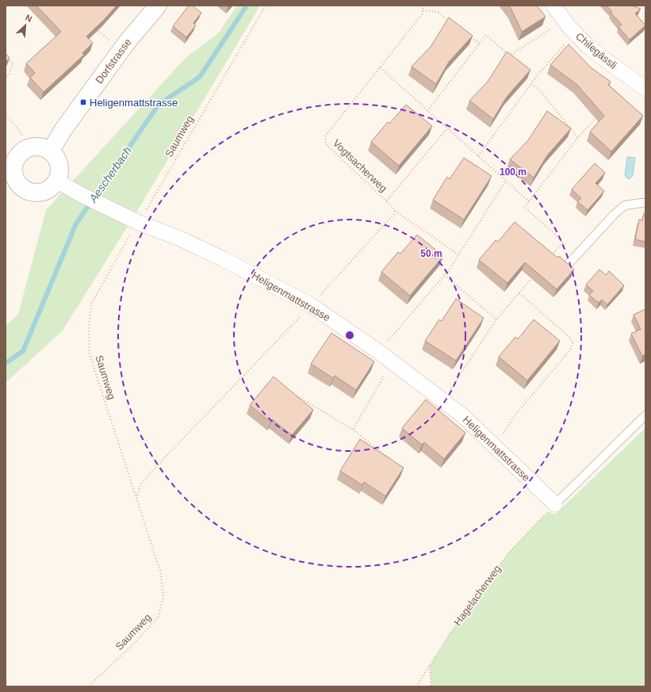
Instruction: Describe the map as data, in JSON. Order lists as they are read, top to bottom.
{
  "streets": {
    "street": ["Chilegässli", "Dorfstrasse", "Heligenmattstrasse"],
    "path": ["Saumweg", "Vogtsacherweg", "Hagelacherweg"]
  },
  "crossings": [
    ["Dorfstrasse", "Heligenmattstrasse"],
    ["Saumweg", "Heligenmattstrasse"],
    ["Heligenmattstrasse", "Hagelacherweg"]
  ],
  "water": ["Aescherbach"],
  "places": {
    "transit": ["Heligenmattstrasse"]
  },
  "north": "top right",
  "rings": ["100 m", "50 m"]
}
